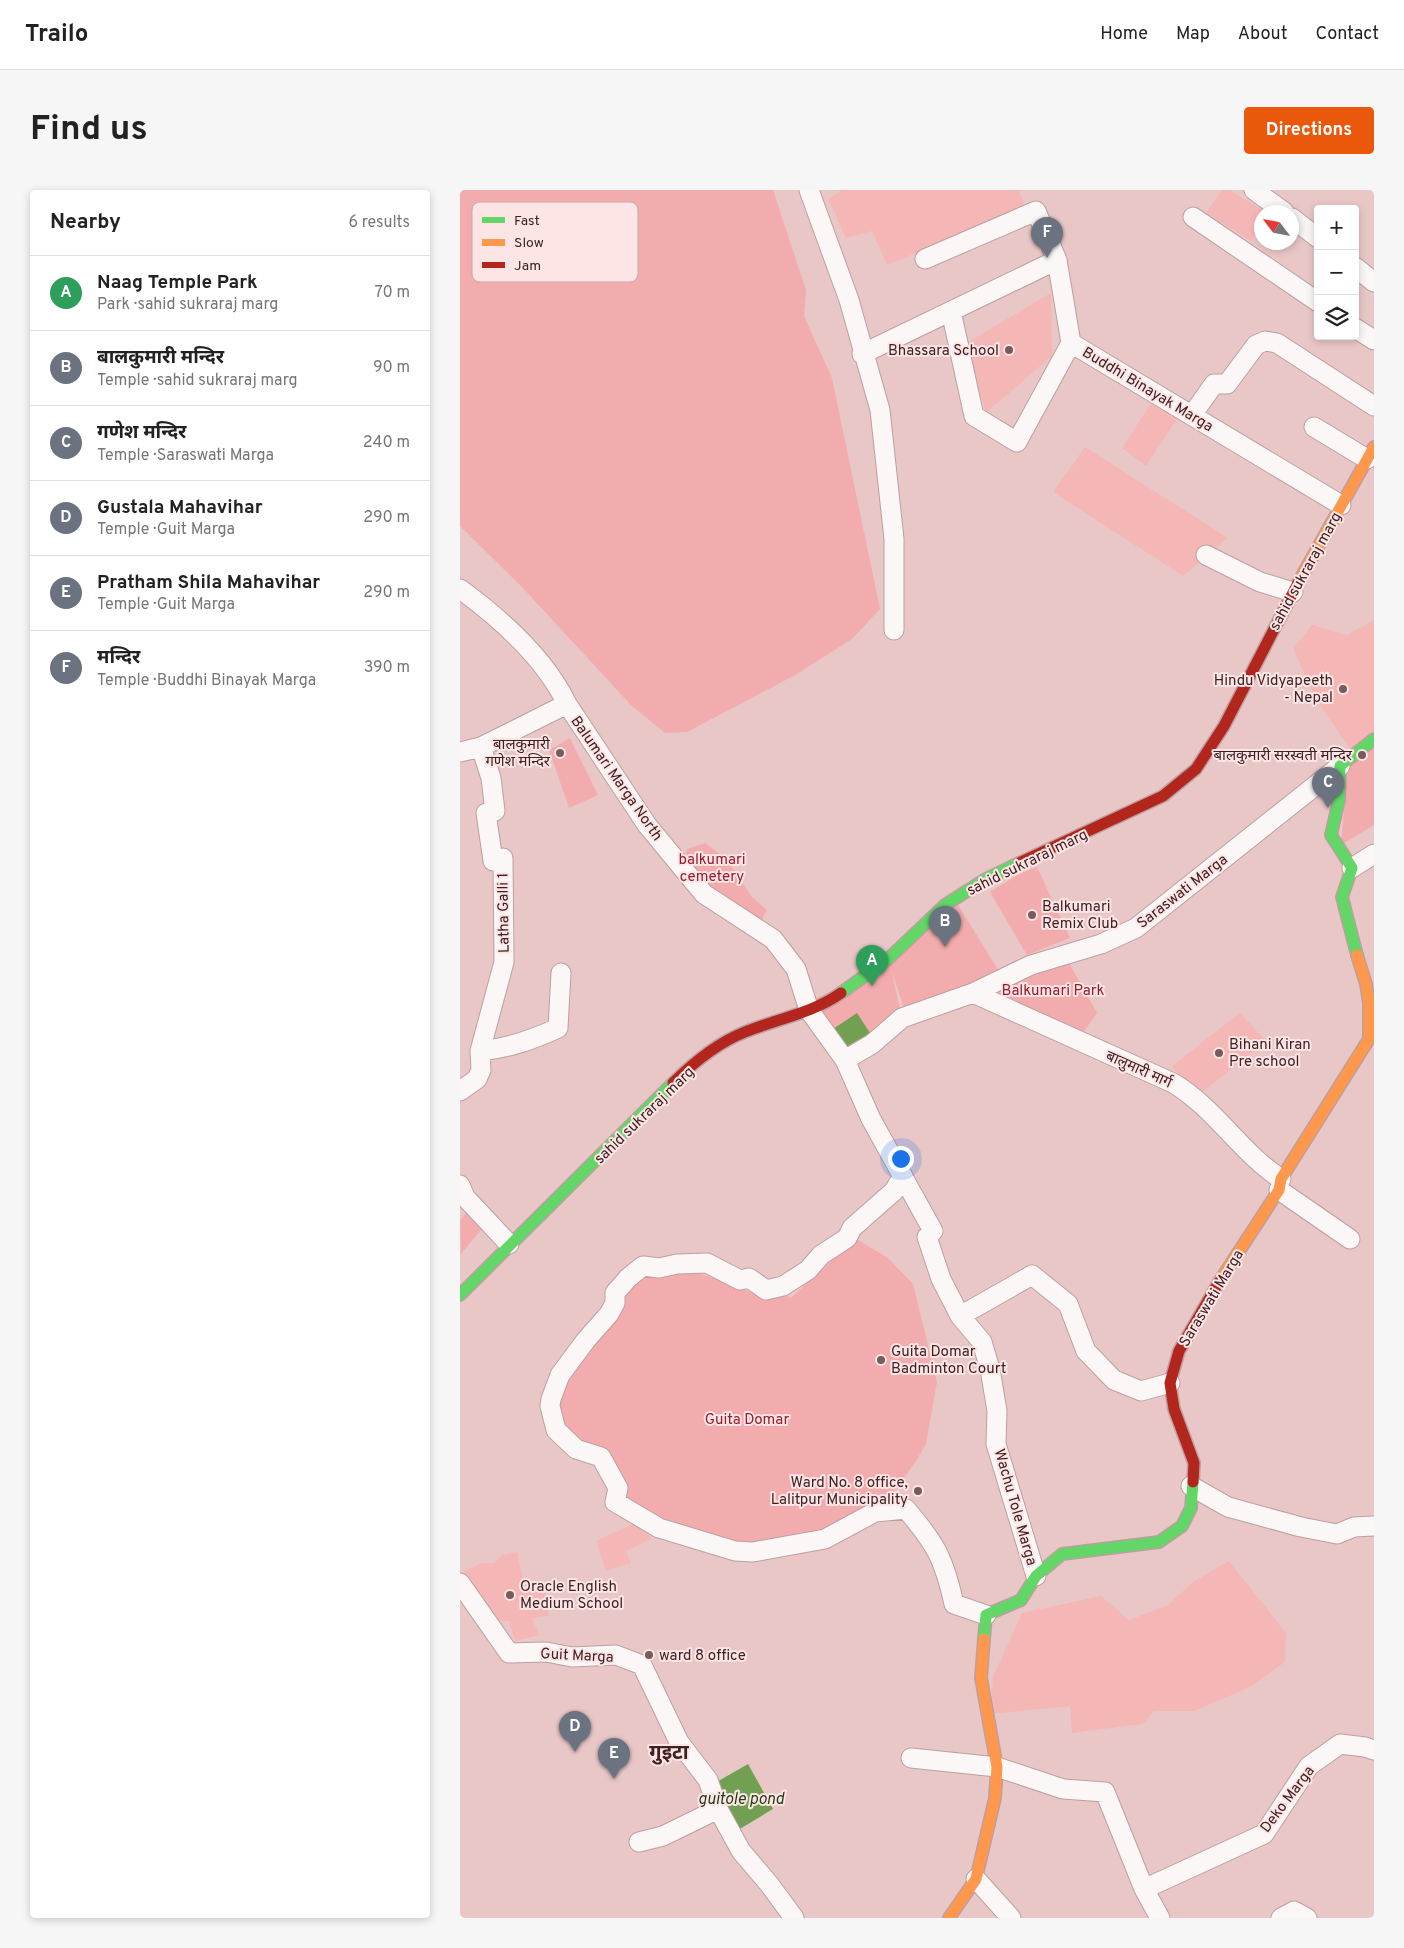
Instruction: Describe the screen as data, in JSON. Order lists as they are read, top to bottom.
{
  "streets": {
    "street": [
      "Buddhi Binayak Marga",
      "sahid sukraraj marg",
      "Balumari Marga North",
      "Saraswati Marga",
      "Latha Galli 1",
      "बालुमारी मार्ग",
      "Wachu Tole Marga",
      "Guit Marga",
      "Deko Marga"
    ]
  },
  "crossings": [
    ["Buddhi Binayak Marga", "sahid sukraraj marg"],
    ["sahid sukraraj marg", "Balumari Marga North"],
    ["sahid sukraraj marg", "Wachu Tole Marga"],
    ["Balumari Marga North", "Wachu Tole Marga"],
    ["Saraswati Marga", "बालुमारी मार्ग"],
    ["Saraswati Marga", "Wachu Tole Marga"]
  ],
  "districts": ["गुइटा"],
  "water": ["guitole pond"],
  "parks": ["balkumari cemetery", "Balkumari Park", "Guita Domar"],
  "places": [
    "Bhassara School",
    "Hindu Vidyapeeth - Nepal",
    "बालकुमारी गणेश मन्दिर",
    "बालकुमारी सरस्वती मन्दिर",
    "Balkumari Remix Club",
    "Bihani Kiran Pre school",
    "Guita Domar Badminton Court",
    "Ward No. 8 office, Lalitpur Municipality",
    "Oracle English Medium School",
    "ward 8 office"
  ],
  "legend": ["Fast", "Slow", "Jam"],
  "north": "top left",
  "page": {
    "header": "Trailo",
    "nav": [
      "Home",
      "Map",
      "About",
      "Contact"
    ],
    "buttons": "Directions",
    "title": "Find us",
    "heading": ["Nearby", "6 results"],
    "map_buttons": ["+", "−"],
    "pins": [
      "F",
      "C",
      "B",
      "A",
      "D",
      "E"
    ],
    "list": [
      {
        "mark": "A",
        "name": "Naag Temple Park",
        "note": "Park · sahid sukraraj marg",
        "value": "70 m"
      },
      {
        "mark": "B",
        "name": "बालकुमारी मन्दिर",
        "note": "Temple · sahid sukraraj marg",
        "value": "90 m"
      },
      {
        "mark": "C",
        "name": "गणेश मन्दिर",
        "note": "Temple · Saraswati Marga",
        "value": "240 m"
      },
      {
        "mark": "D",
        "name": "Gustala Mahavihar",
        "note": "Temple · Guit Marga",
        "value": "290 m"
      },
      {
        "mark": "E",
        "name": "Pratham Shila Mahavihar",
        "note": "Temple · Guit Marga",
        "value": "290 m"
      },
      {
        "mark": "F",
        "name": "मन्दिर",
        "note": "Temple · Buddhi Binayak Marga",
        "value": "390 m"
      }
    ]
  }
}
